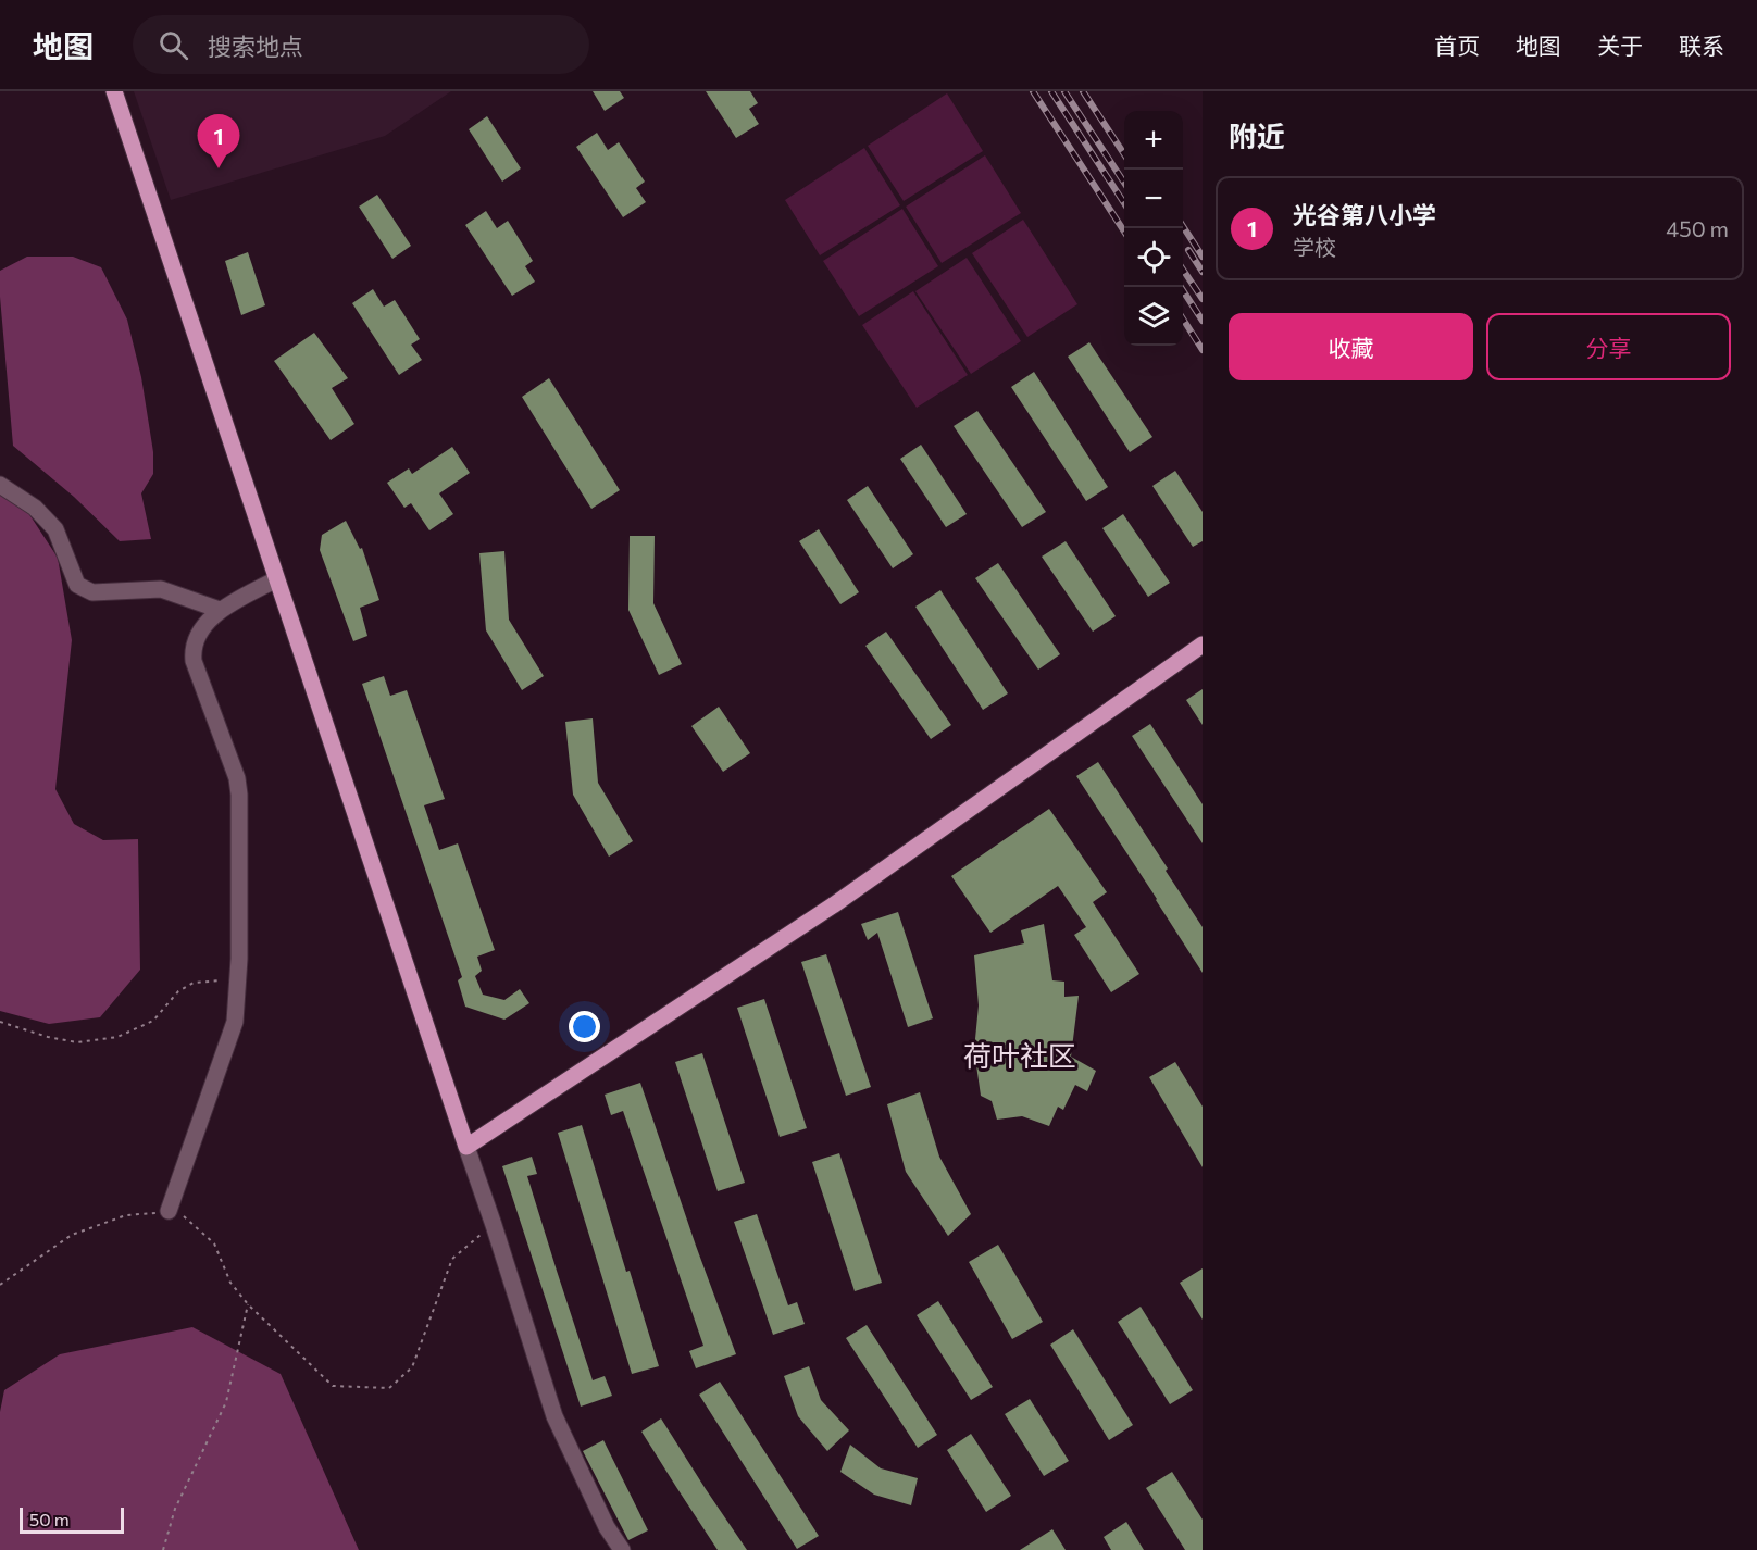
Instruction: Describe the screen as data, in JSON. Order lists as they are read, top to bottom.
{
  "districts": ["荷叶社区"],
  "scale_bar": "50 m",
  "page": {
    "header": "地图",
    "search": "搜索地点",
    "nav": [
      "首页",
      "地图",
      "关于",
      "联系"
    ],
    "heading": "附近",
    "map_buttons": ["+", "−"],
    "pins": "1",
    "list": [
      {
        "mark": "1",
        "name": "光谷第八小学",
        "note": "学校",
        "value": "450 m"
      }
    ],
    "buttons": ["收藏", "分享"],
    "scale": "50 m"
  }
}
